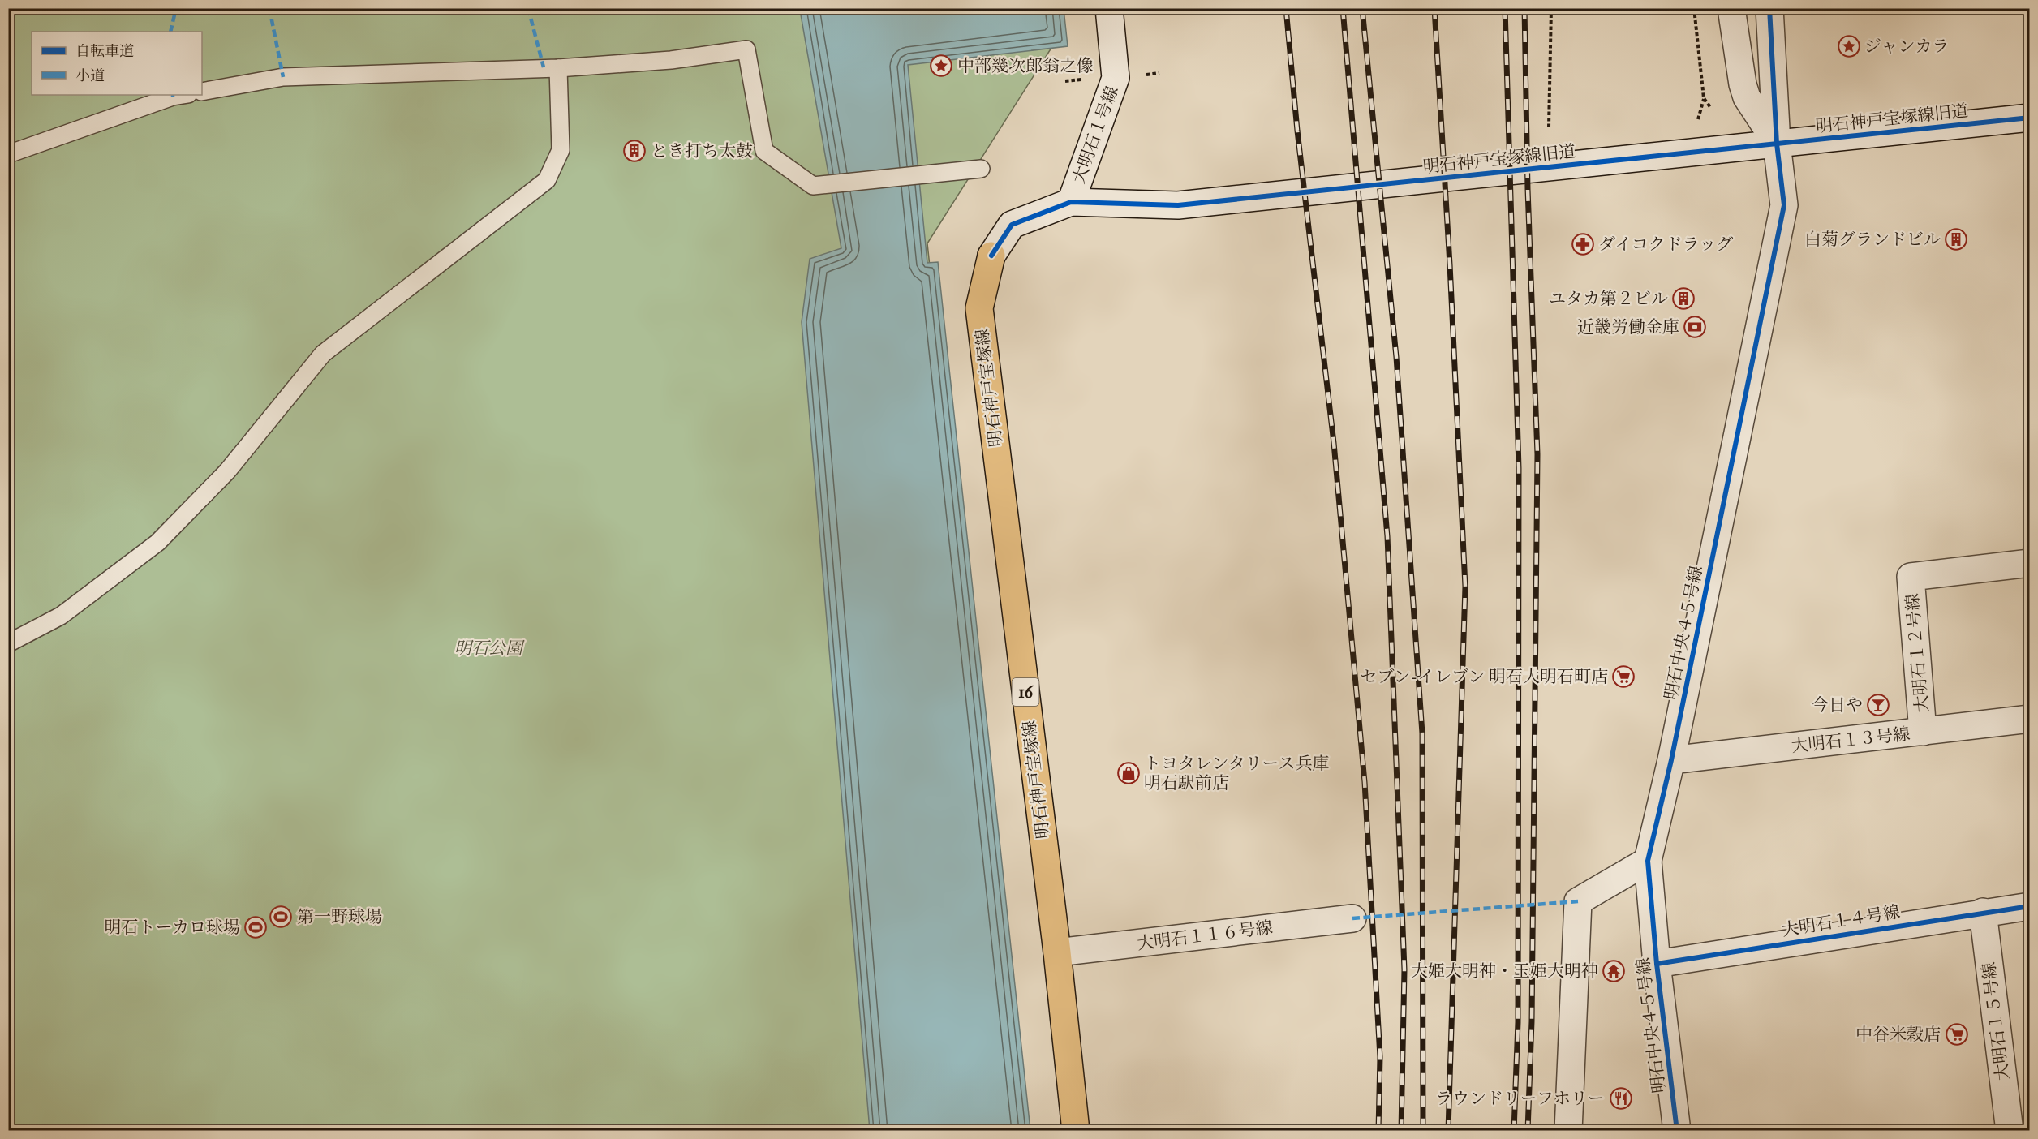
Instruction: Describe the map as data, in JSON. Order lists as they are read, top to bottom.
{
  "streets": {
    "main road": ["明石神戸宝塚線", "16"],
    "street": [
      "明石神戸宝塚線旧道",
      "大明石１号線",
      "明石中央４５号線",
      "大明石１２号線",
      "大明石１３号線",
      "大明石１４号線",
      "大明石１１６号線",
      "大明石１５号線"
    ]
  },
  "crossings": [
    ["明石神戸宝塚線旧道", "大明石１号線"],
    ["明石神戸宝塚線旧道", "明石神戸宝塚線"],
    ["明石神戸宝塚線旧道", "明石中央４５号線"],
    ["明石神戸宝塚線", "大明石１１６号線"],
    ["明石中央４５号線", "大明石１３号線"],
    ["明石中央４５号線", "大明石１４号線"],
    ["大明石１２号線", "大明石１３号線"],
    ["大明石１４号線", "大明石１５号線"]
  ],
  "parks": ["明石公園"],
  "places": {
    "place": ["ジャンカラ", "中部幾次郎翁之像"],
    "building": ["とき打ち太鼓", "白菊グランドビル", "ユタカ第２ビル"],
    "pharmacy": ["ダイコクドラッグ"],
    "bank": ["近畿労働金庫"],
    "supermarket": ["セブン-イレブン 明石大明石町店", "中谷米穀店"],
    "bar": ["今日や"],
    "shop": ["トヨタレンタリース兵庫 明石駅前店"],
    "sports": ["第一野球場", "明石トーカロ球場"],
    "temple": ["大姫大明神・玉姫大明神"],
    "restaurant": ["ラウンドリーフホリー"]
  },
  "legend": ["自転車道", "小道"]
}
